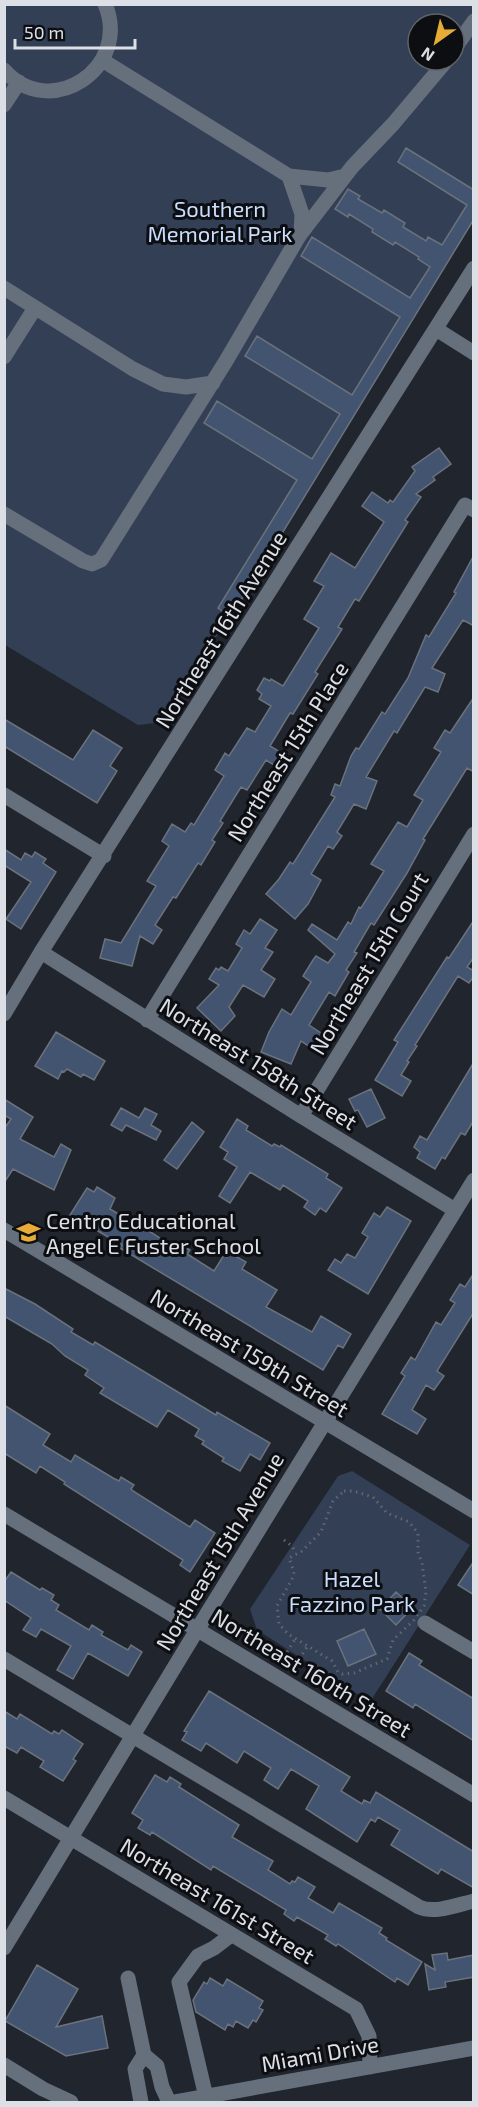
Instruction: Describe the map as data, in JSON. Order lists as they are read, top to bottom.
{
  "streets": {
    "street": [
      "Northeast 16th Avenue",
      "Northeast 15th Place",
      "Northeast 15th Court",
      "Northeast 158th Street",
      "Northeast 159th Street",
      "Northeast 15th Avenue",
      "Northeast 160th Street",
      "Northeast 161st Street",
      "Miami Drive"
    ]
  },
  "crossings": [
    ["Northeast 16th Avenue", "Northeast 158th Street"],
    ["Northeast 15th Place", "Northeast 158th Street"],
    ["Northeast 15th Court", "Northeast 158th Street"],
    ["Northeast 158th Street", "Northeast 15th Avenue"],
    ["Northeast 159th Street", "Northeast 15th Avenue"],
    ["Northeast 15th Avenue", "Northeast 160th Street"],
    ["Northeast 15th Avenue", "Northeast 161st Street"],
    ["Northeast 161st Street", "Miami Drive"]
  ],
  "parks": ["Southern Memorial Park", "Hazel Fazzino Park"],
  "places": {
    "school or university": ["Centro Educational Angel E Fuster School"]
  },
  "scale_bar": "50 m",
  "north": "bottom left"
}
